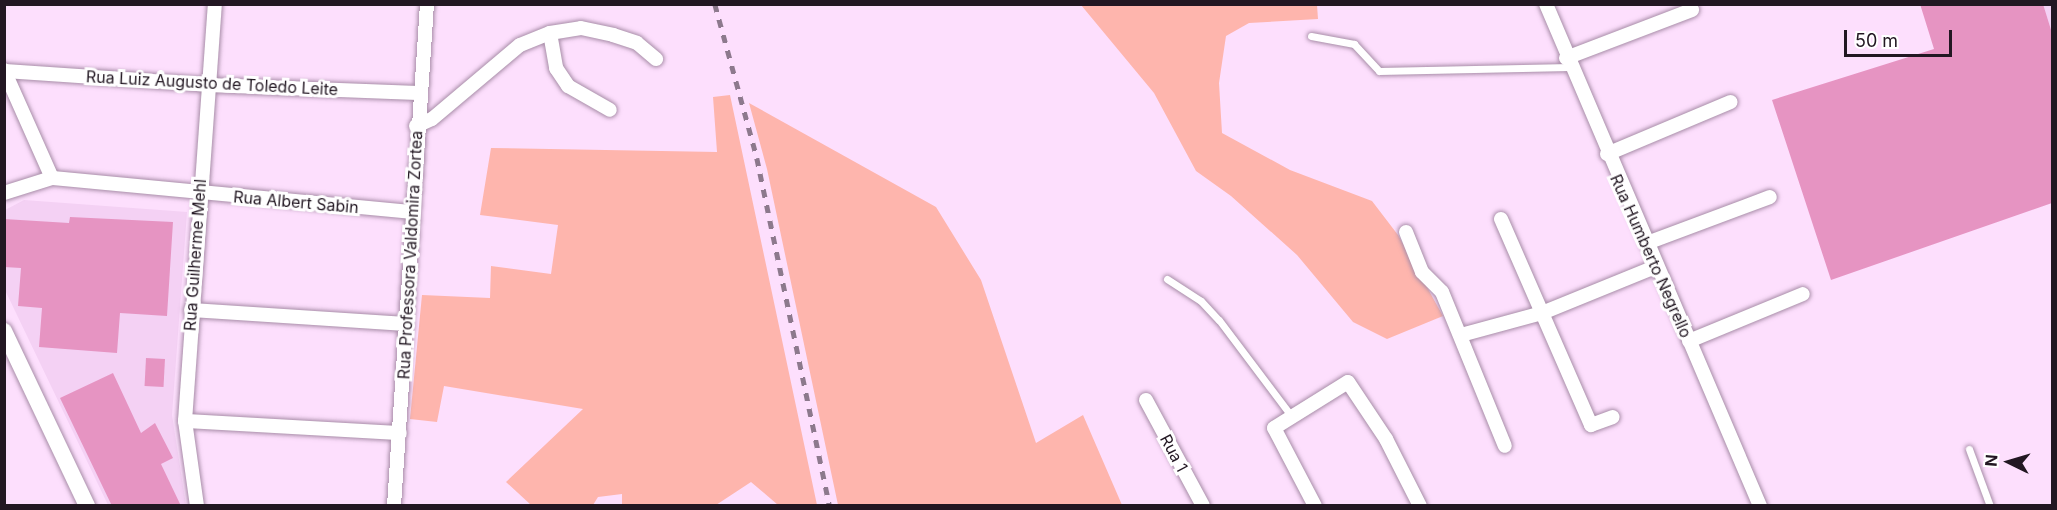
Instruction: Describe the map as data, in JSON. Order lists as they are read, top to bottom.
{
  "streets": {
    "street": [
      "Rua Luiz Augusto de Toledo Leite",
      "Rua Albert Sabin",
      "Rua Guilherme Mehl",
      "Rua Professora Valdomira Zortea",
      "Rua Humberto Negrello",
      "Rua 1"
    ]
  },
  "crossings": [
    ["Rua Luiz Augusto de Toledo Leite", "Rua Guilherme Mehl"],
    ["Rua Luiz Augusto de Toledo Leite", "Rua Professora Valdomira Zortea"],
    ["Rua Albert Sabin", "Rua Guilherme Mehl"],
    ["Rua Albert Sabin", "Rua Professora Valdomira Zortea"]
  ],
  "scale_bar": "50 m",
  "north": "left"
}
